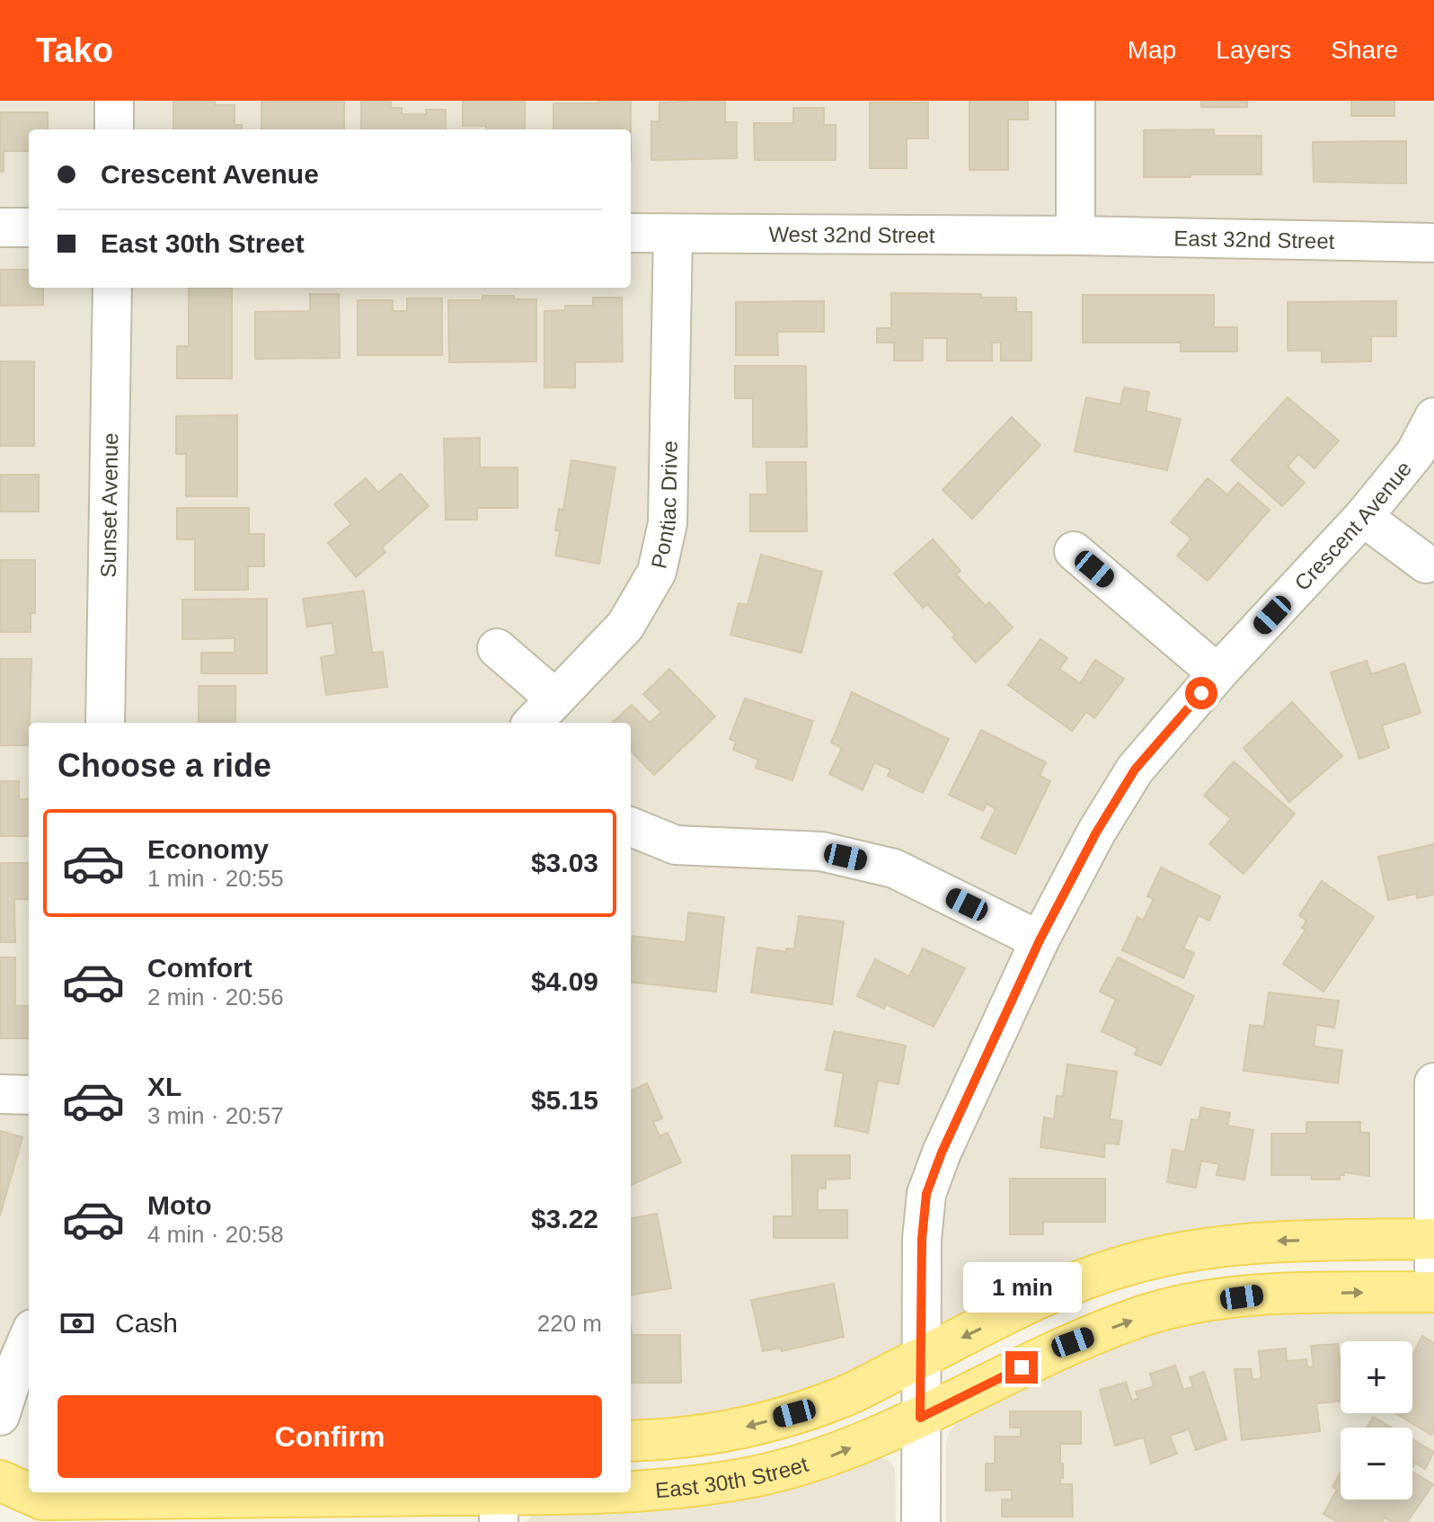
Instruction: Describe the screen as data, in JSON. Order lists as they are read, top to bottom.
{
  "streets": {
    "main road": ["East 30th Street"],
    "street": [
      "West 32nd Street",
      "East 32nd Street",
      "Pontiac Drive",
      "Sunset Avenue",
      "Crescent Avenue"
    ]
  },
  "crossings": [
    ["West 32nd Street", "East 32nd Street"],
    ["West 32nd Street", "Pontiac Drive"],
    ["Crescent Avenue", "East 30th Street"]
  ],
  "page": {
    "header": "Tako",
    "nav": ["Map", "Layers", "Share"],
    "banner": ["Crescent Avenue", "East 30th Street"],
    "heading": "Choose a ride",
    "list": [
      {
        "name": "Economy",
        "note": "1 min · 20:55",
        "value": "$3.03"
      },
      {
        "name": "Comfort",
        "note": "2 min · 20:56",
        "value": "$4.09"
      },
      {
        "name": "XL",
        "note": "3 min · 20:57",
        "value": "$5.15"
      },
      {
        "name": "Moto",
        "note": "4 min · 20:58",
        "value": "$3.22"
      }
    ],
    "bubble": "1 min",
    "pay": ["Cash", "220 m"],
    "map_buttons": ["+", "−"],
    "buttons": "Confirm"
  }
}
